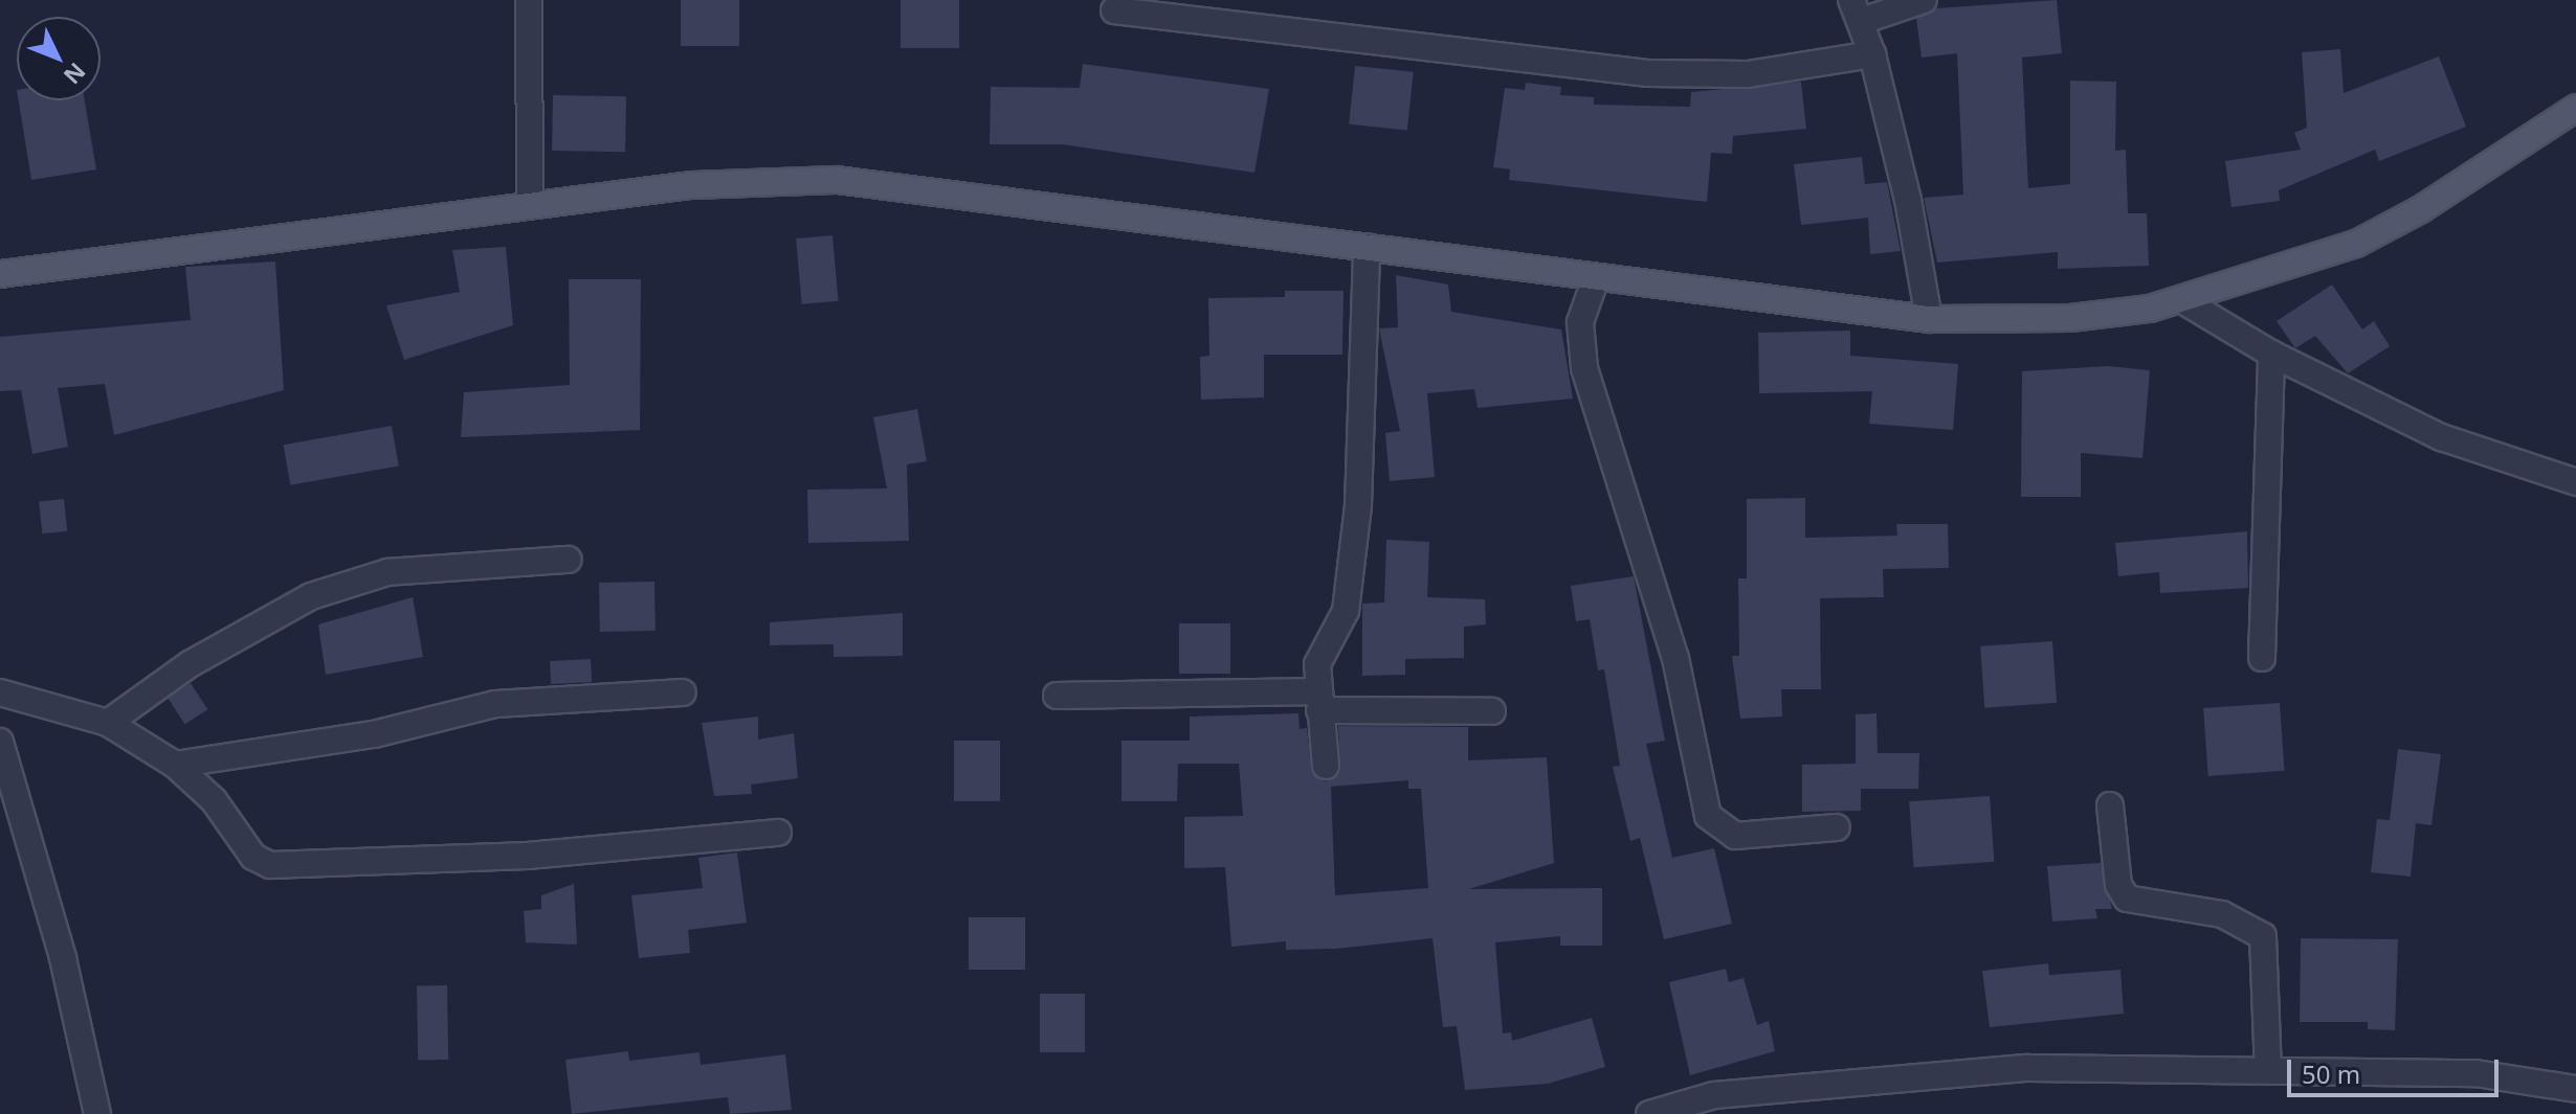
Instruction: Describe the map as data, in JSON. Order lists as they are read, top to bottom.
{
  "scale_bar": "50 m",
  "north": "bottom right"
}
